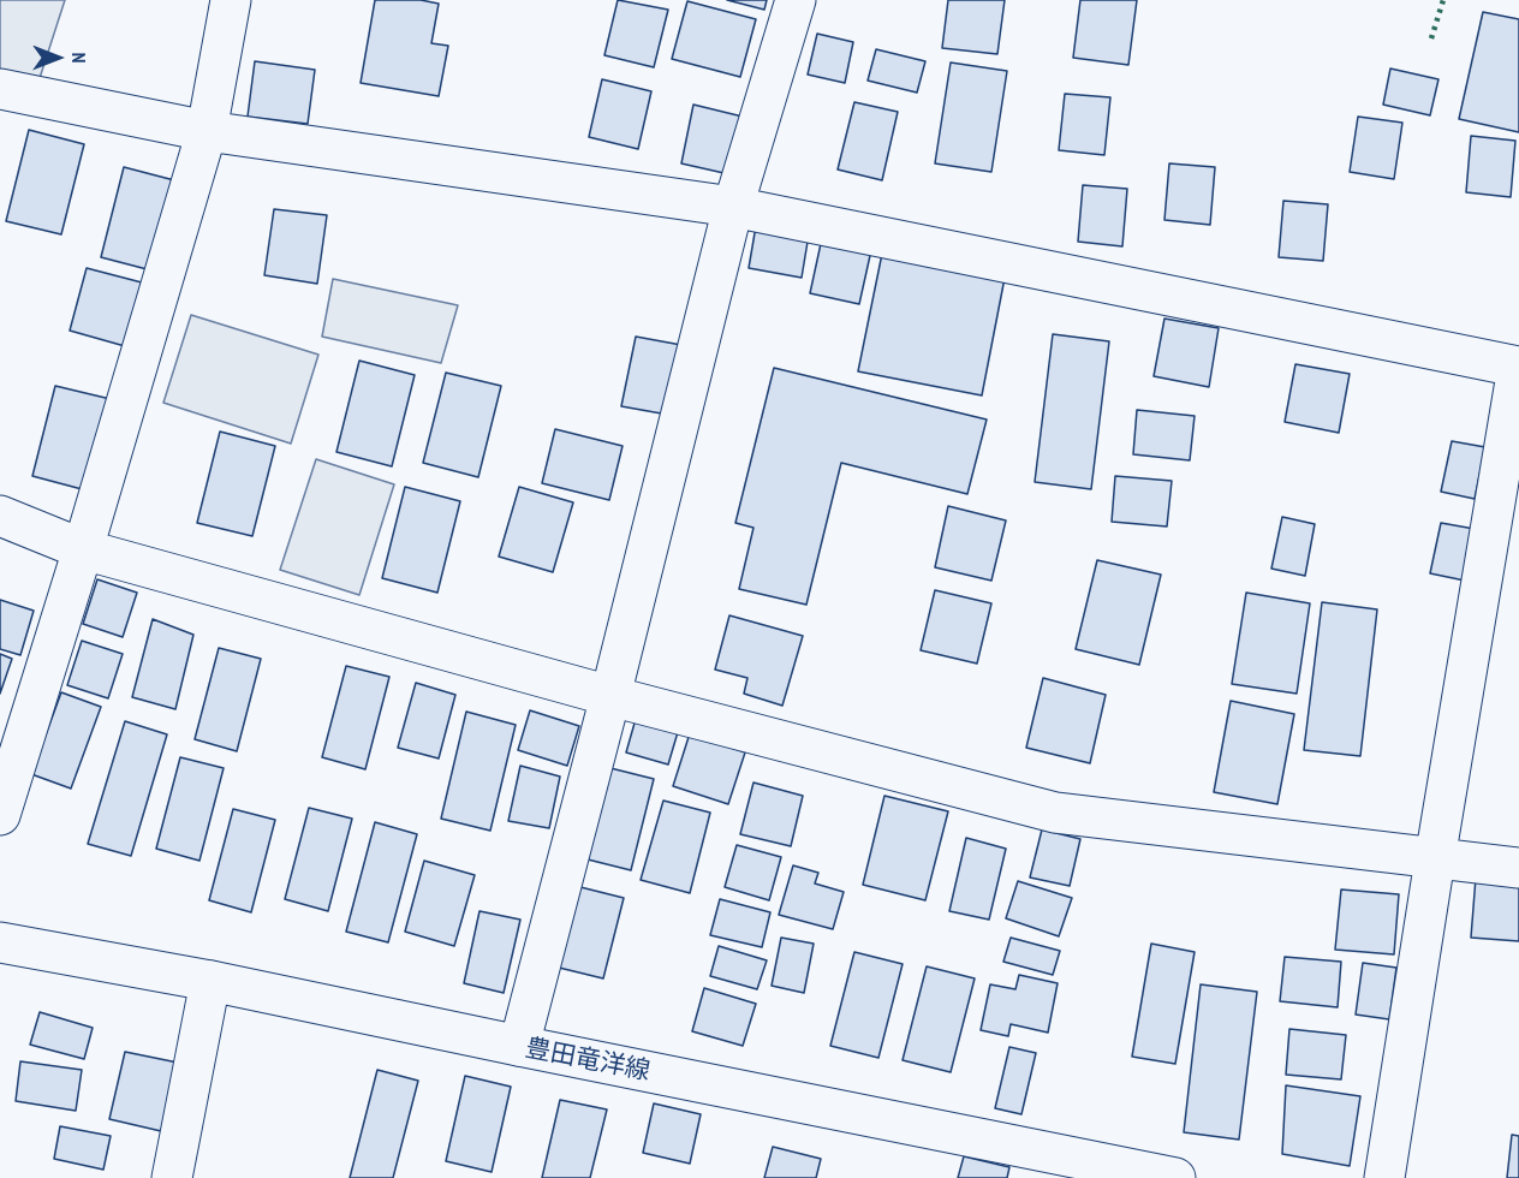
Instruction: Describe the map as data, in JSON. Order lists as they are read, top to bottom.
{
  "streets": {
    "street": ["豊田竜洋線"]
  },
  "north": "right"
}
